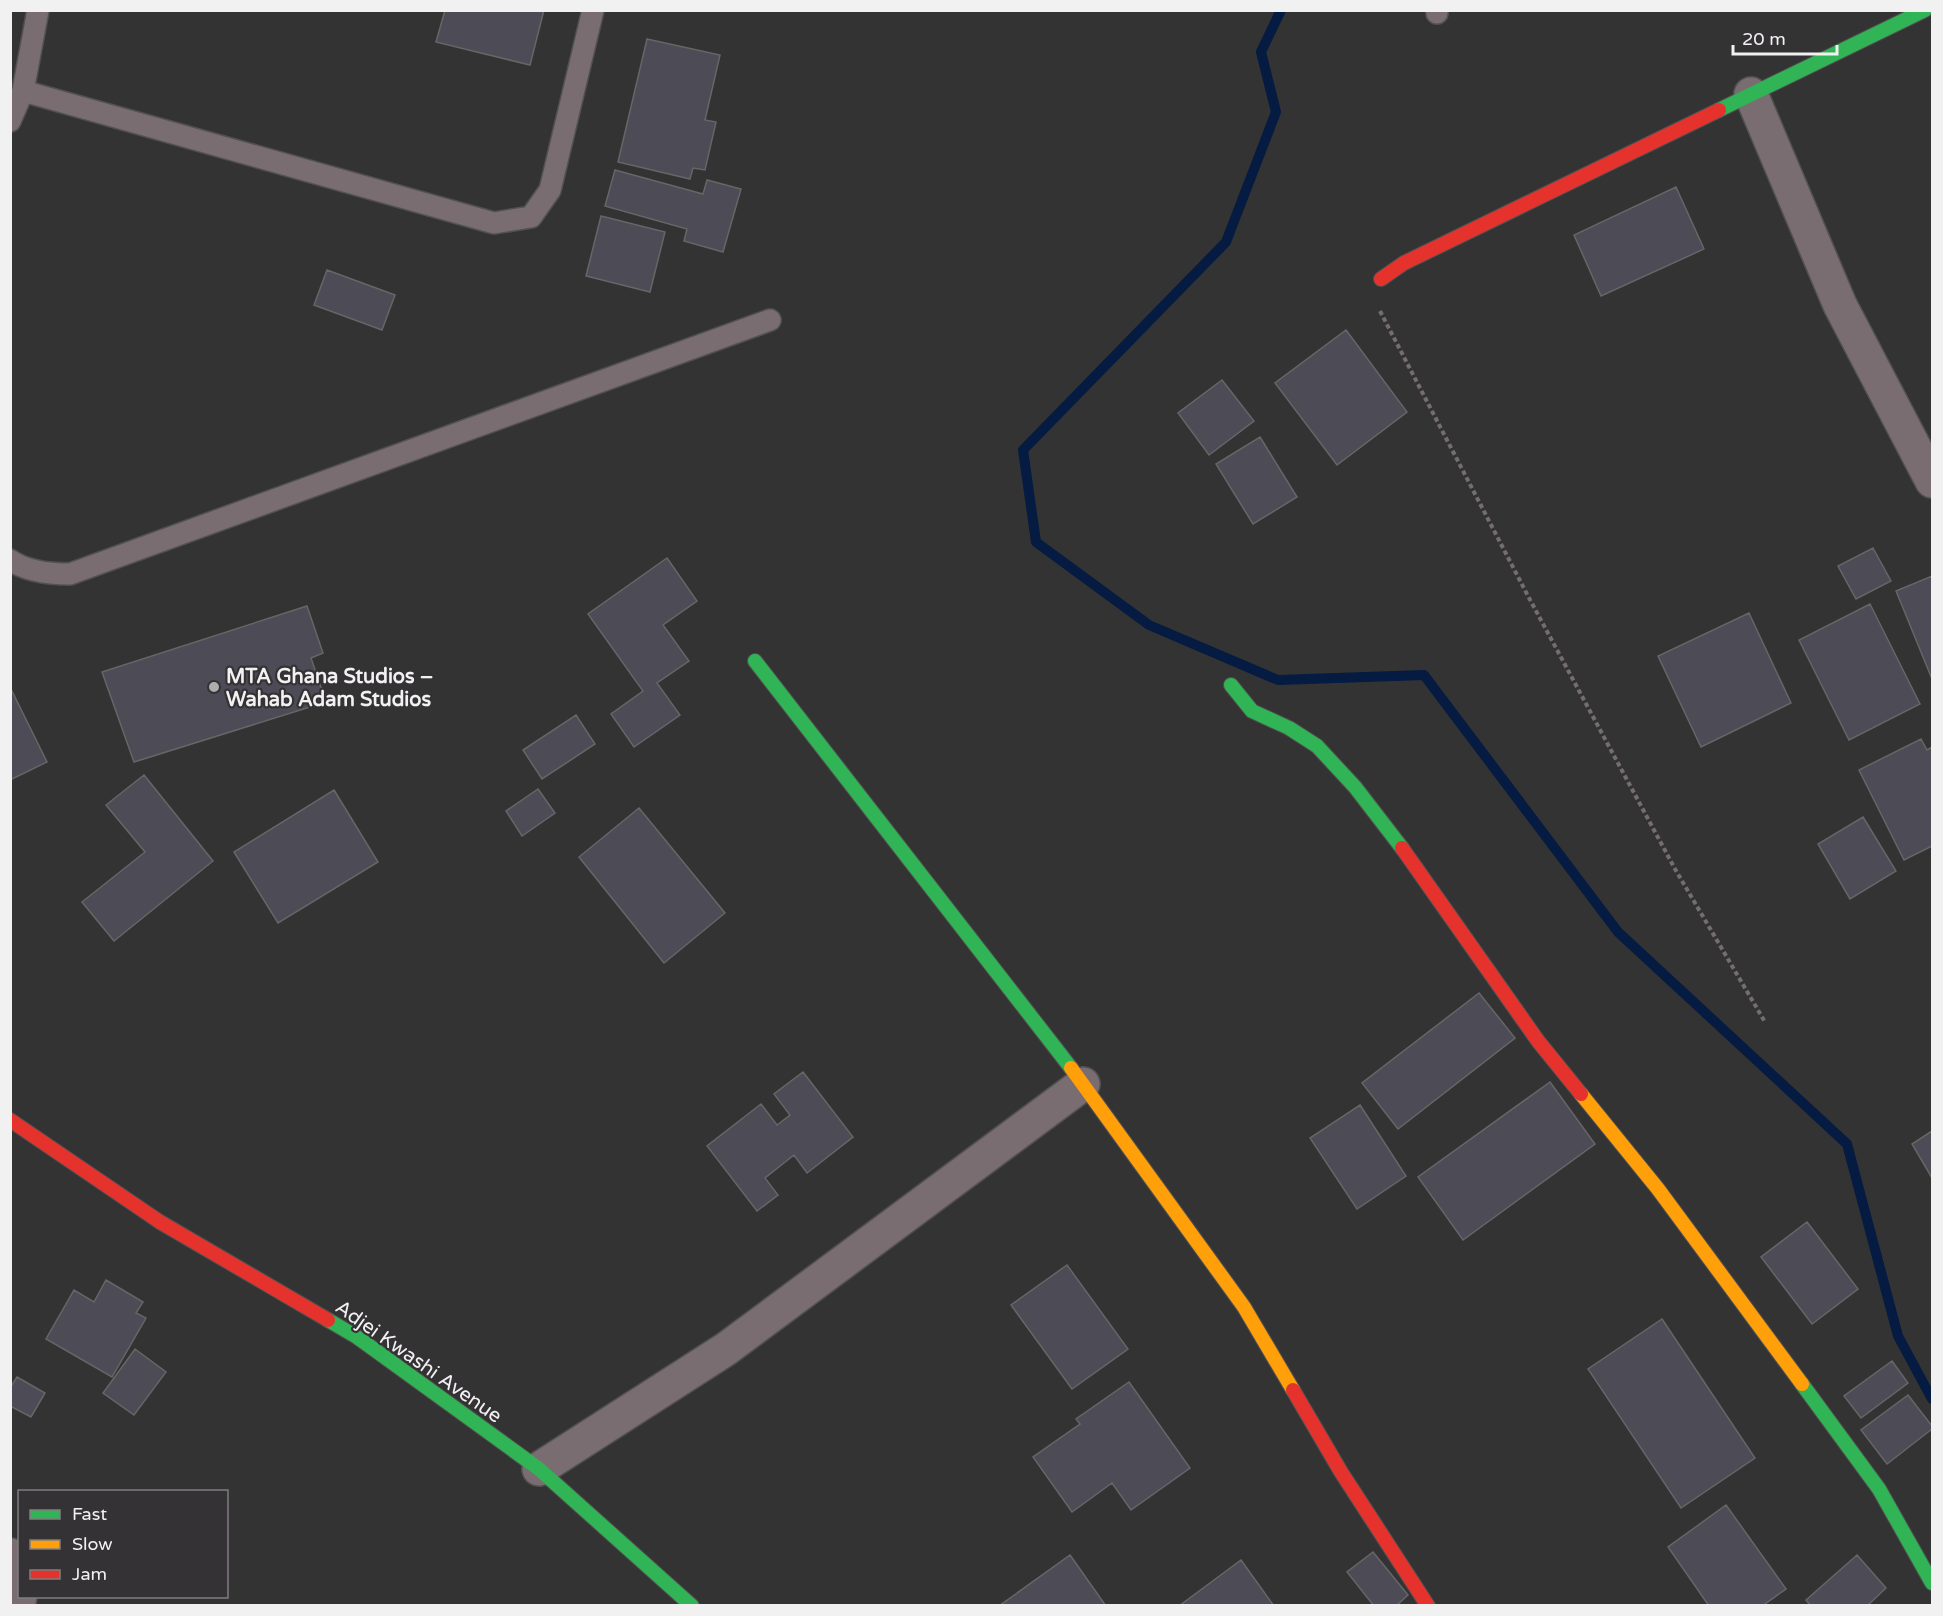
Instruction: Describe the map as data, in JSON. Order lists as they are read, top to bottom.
{
  "streets": {
    "street": ["Adjei Kwashi Avenue"]
  },
  "places": ["MTA Ghana Studios – Wahab Adam Studios"],
  "legend": ["Fast", "Slow", "Jam"],
  "scale_bar": "20 m"
}
